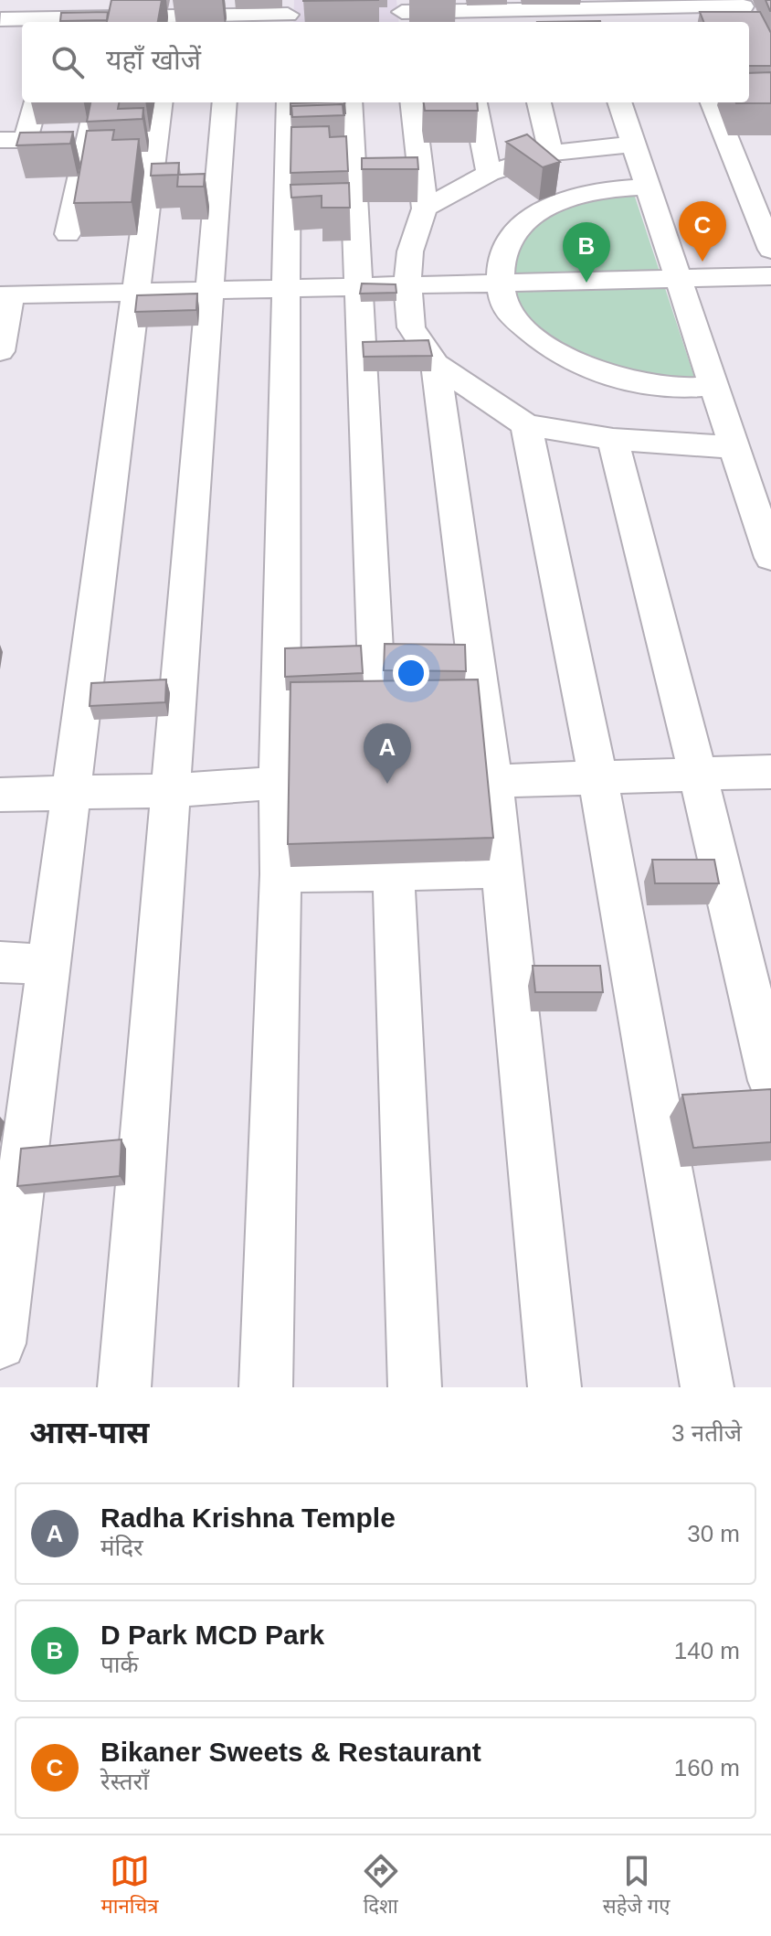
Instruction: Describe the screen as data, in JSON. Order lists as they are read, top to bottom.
{
  "page": {
    "search": "यहाँ खोजें",
    "pins": ["C", "B", "A"],
    "heading": ["आस-पास", "3 नतीजे"],
    "list": [
      {
        "mark": "A",
        "name": "Radha Krishna Temple",
        "note": "मंदिर",
        "value": "30 m"
      },
      {
        "mark": "B",
        "name": "D Park MCD Park",
        "note": "पार्क",
        "value": "140 m"
      },
      {
        "mark": "C",
        "name": "Bikaner Sweets & Restaurant",
        "note": "रेस्तराँ",
        "value": "160 m"
      }
    ],
    "nav": ["मानचित्र", "दिशा", "सहेजे गए"]
  }
}
